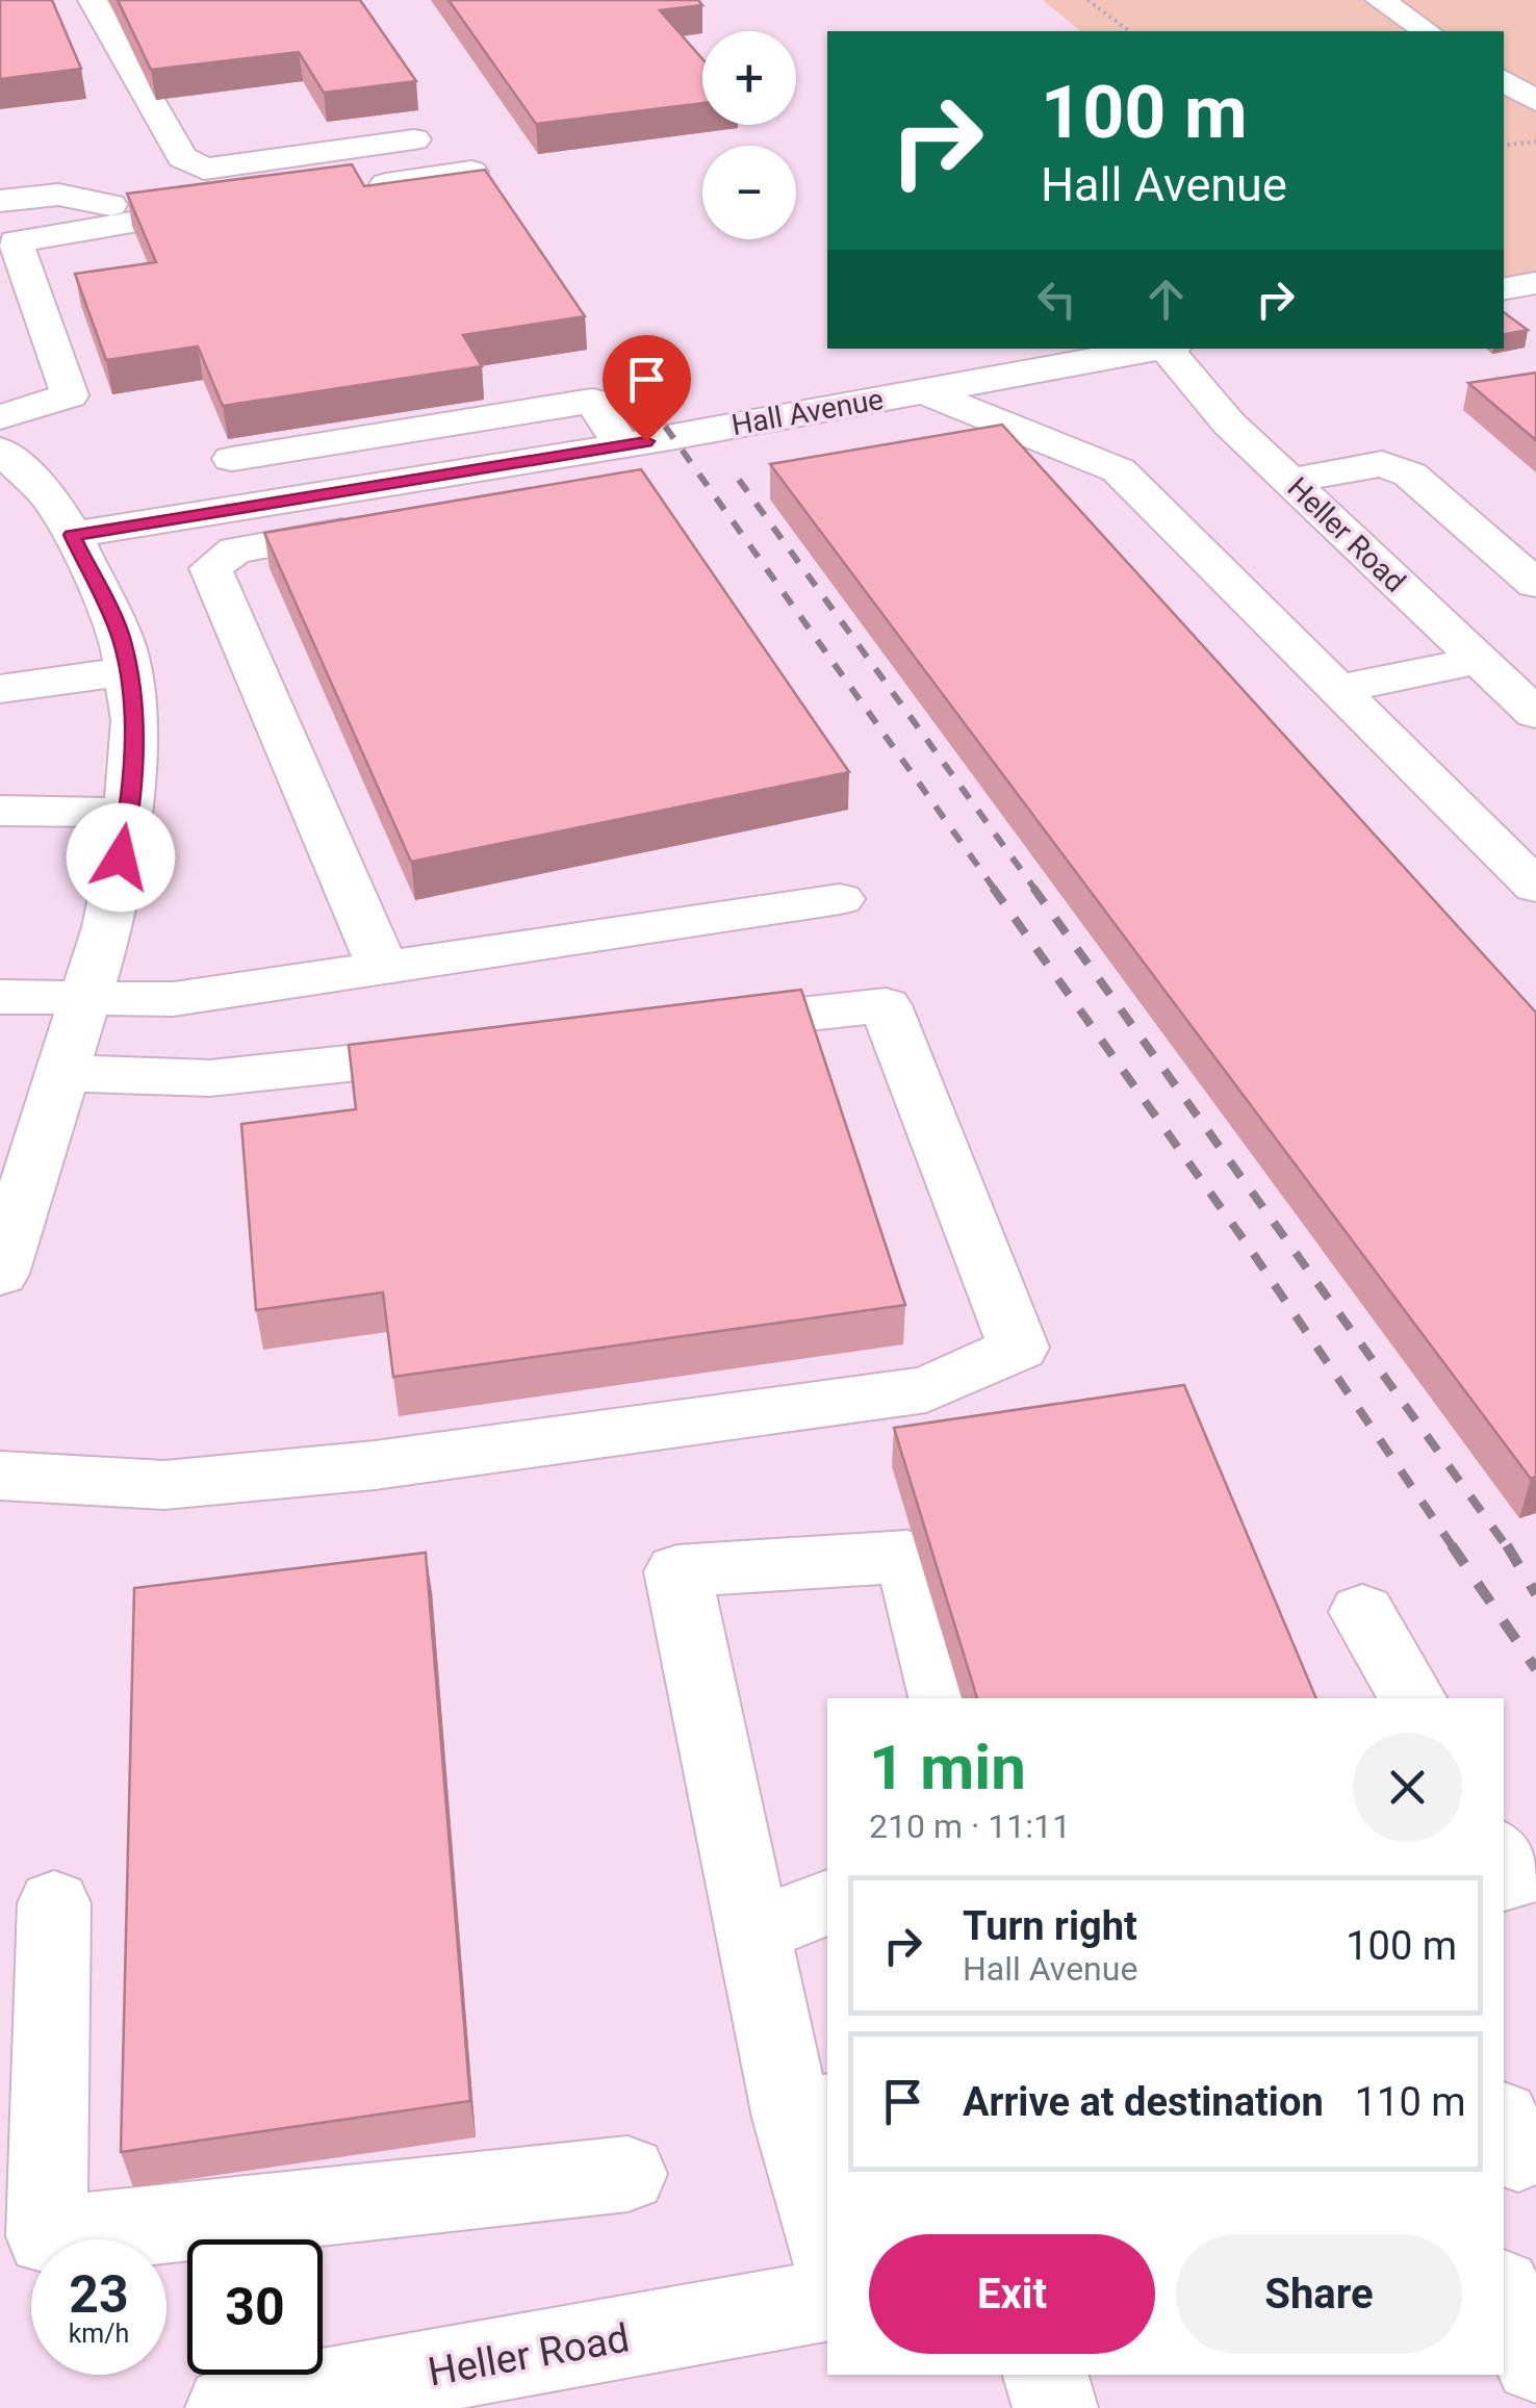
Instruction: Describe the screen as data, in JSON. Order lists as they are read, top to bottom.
{
  "streets": {
    "street": ["Hall Avenue", "Heller Road"]
  },
  "page": {
    "map_buttons": ["+", "−"],
    "turn": ["100 m", "Hall Avenue"],
    "heading": ["1 min", "210 m · 11:11"],
    "list": [
      {
        "name": "Turn right",
        "note": "Hall Avenue",
        "value": "100 m"
      },
      {
        "name": "Arrive at destination",
        "value": "110 m"
      }
    ],
    "buttons": ["Exit", "Share"],
    "speed": "23 km/h",
    "limit": "30"
  }
}
